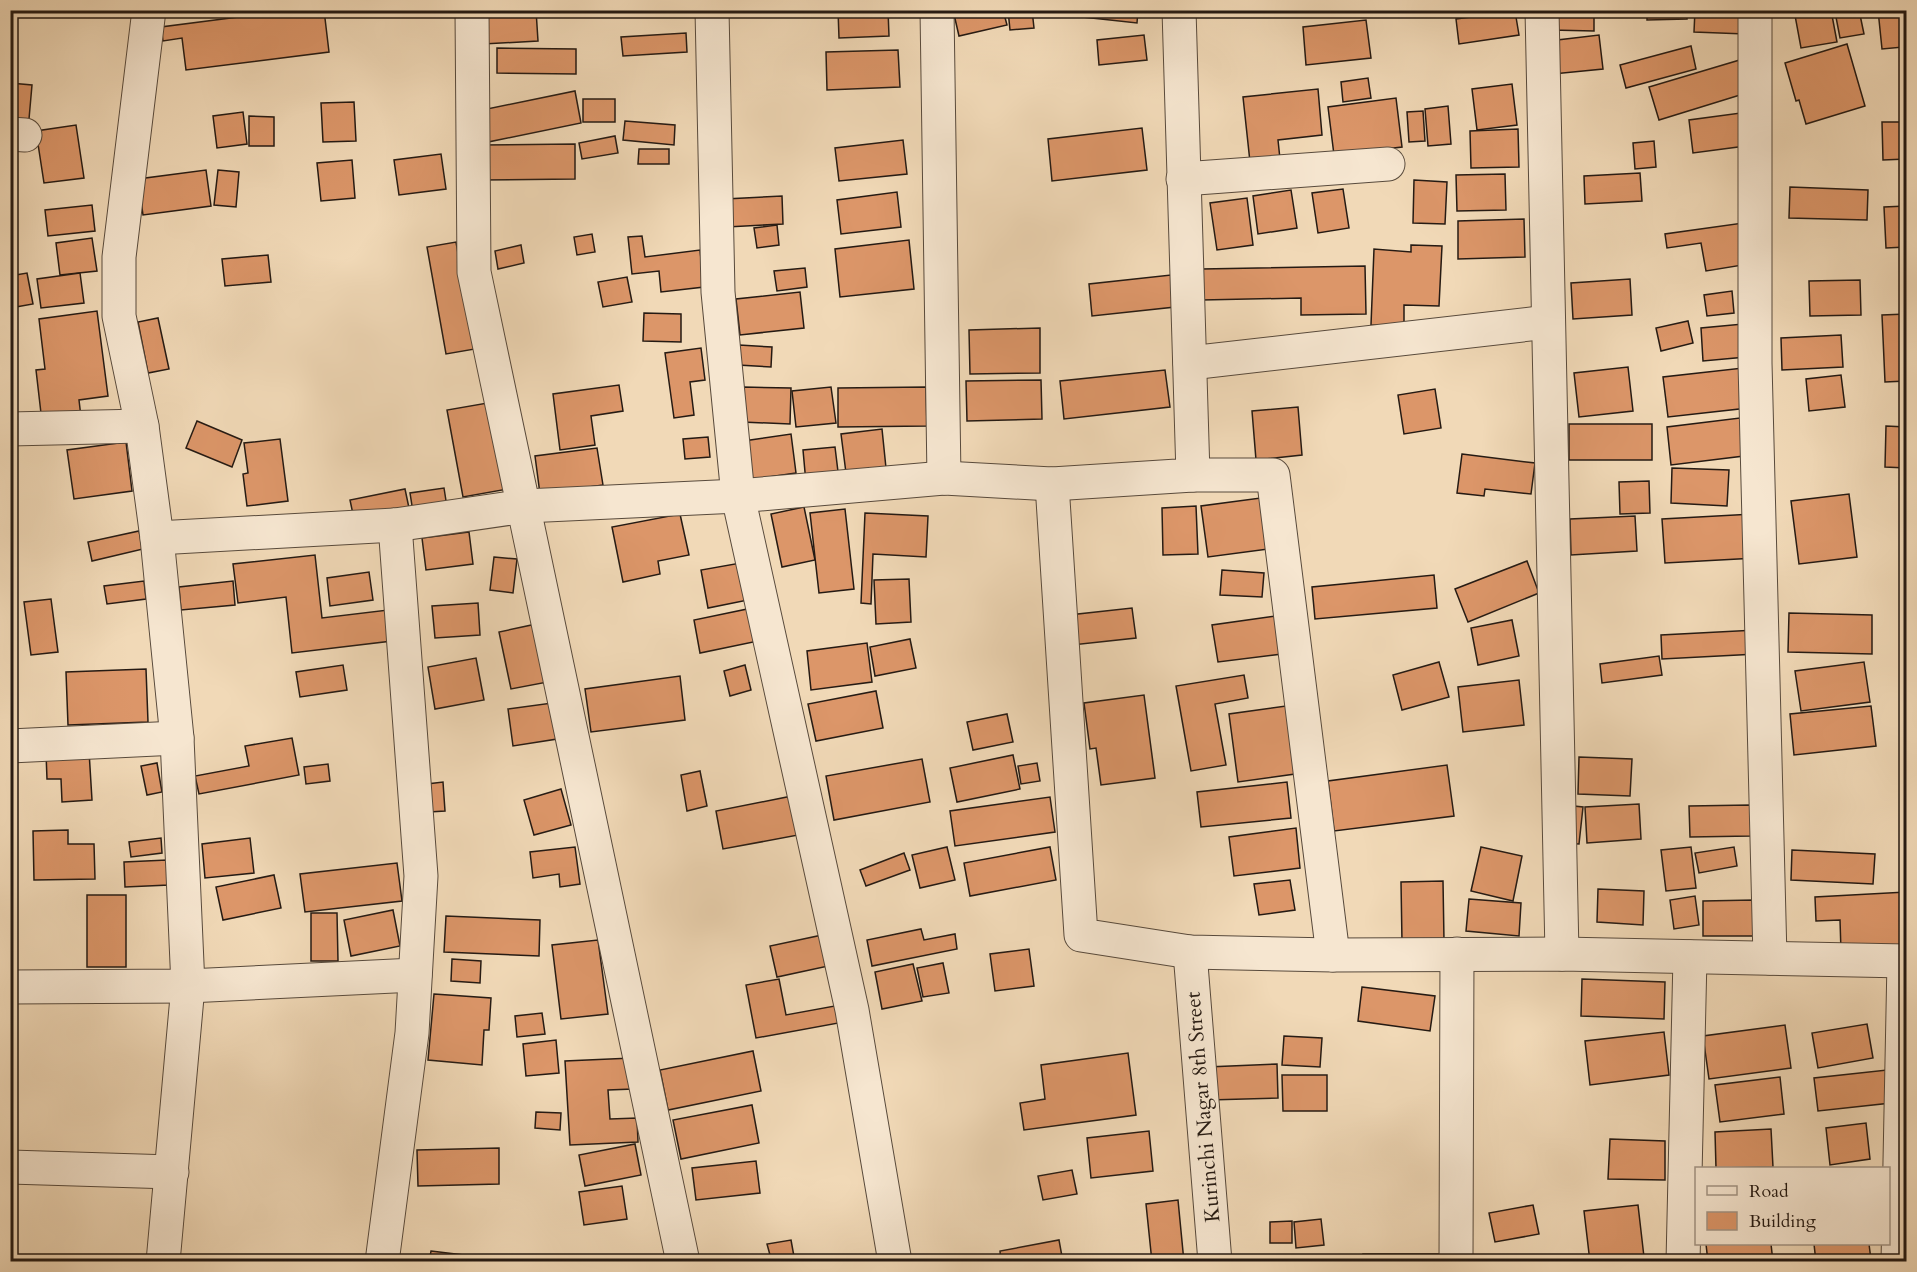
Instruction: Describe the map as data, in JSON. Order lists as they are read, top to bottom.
{
  "streets": {
    "street": ["Kurinchi Nagar 8th Street"]
  },
  "legend": ["Road", "Building"]
}
